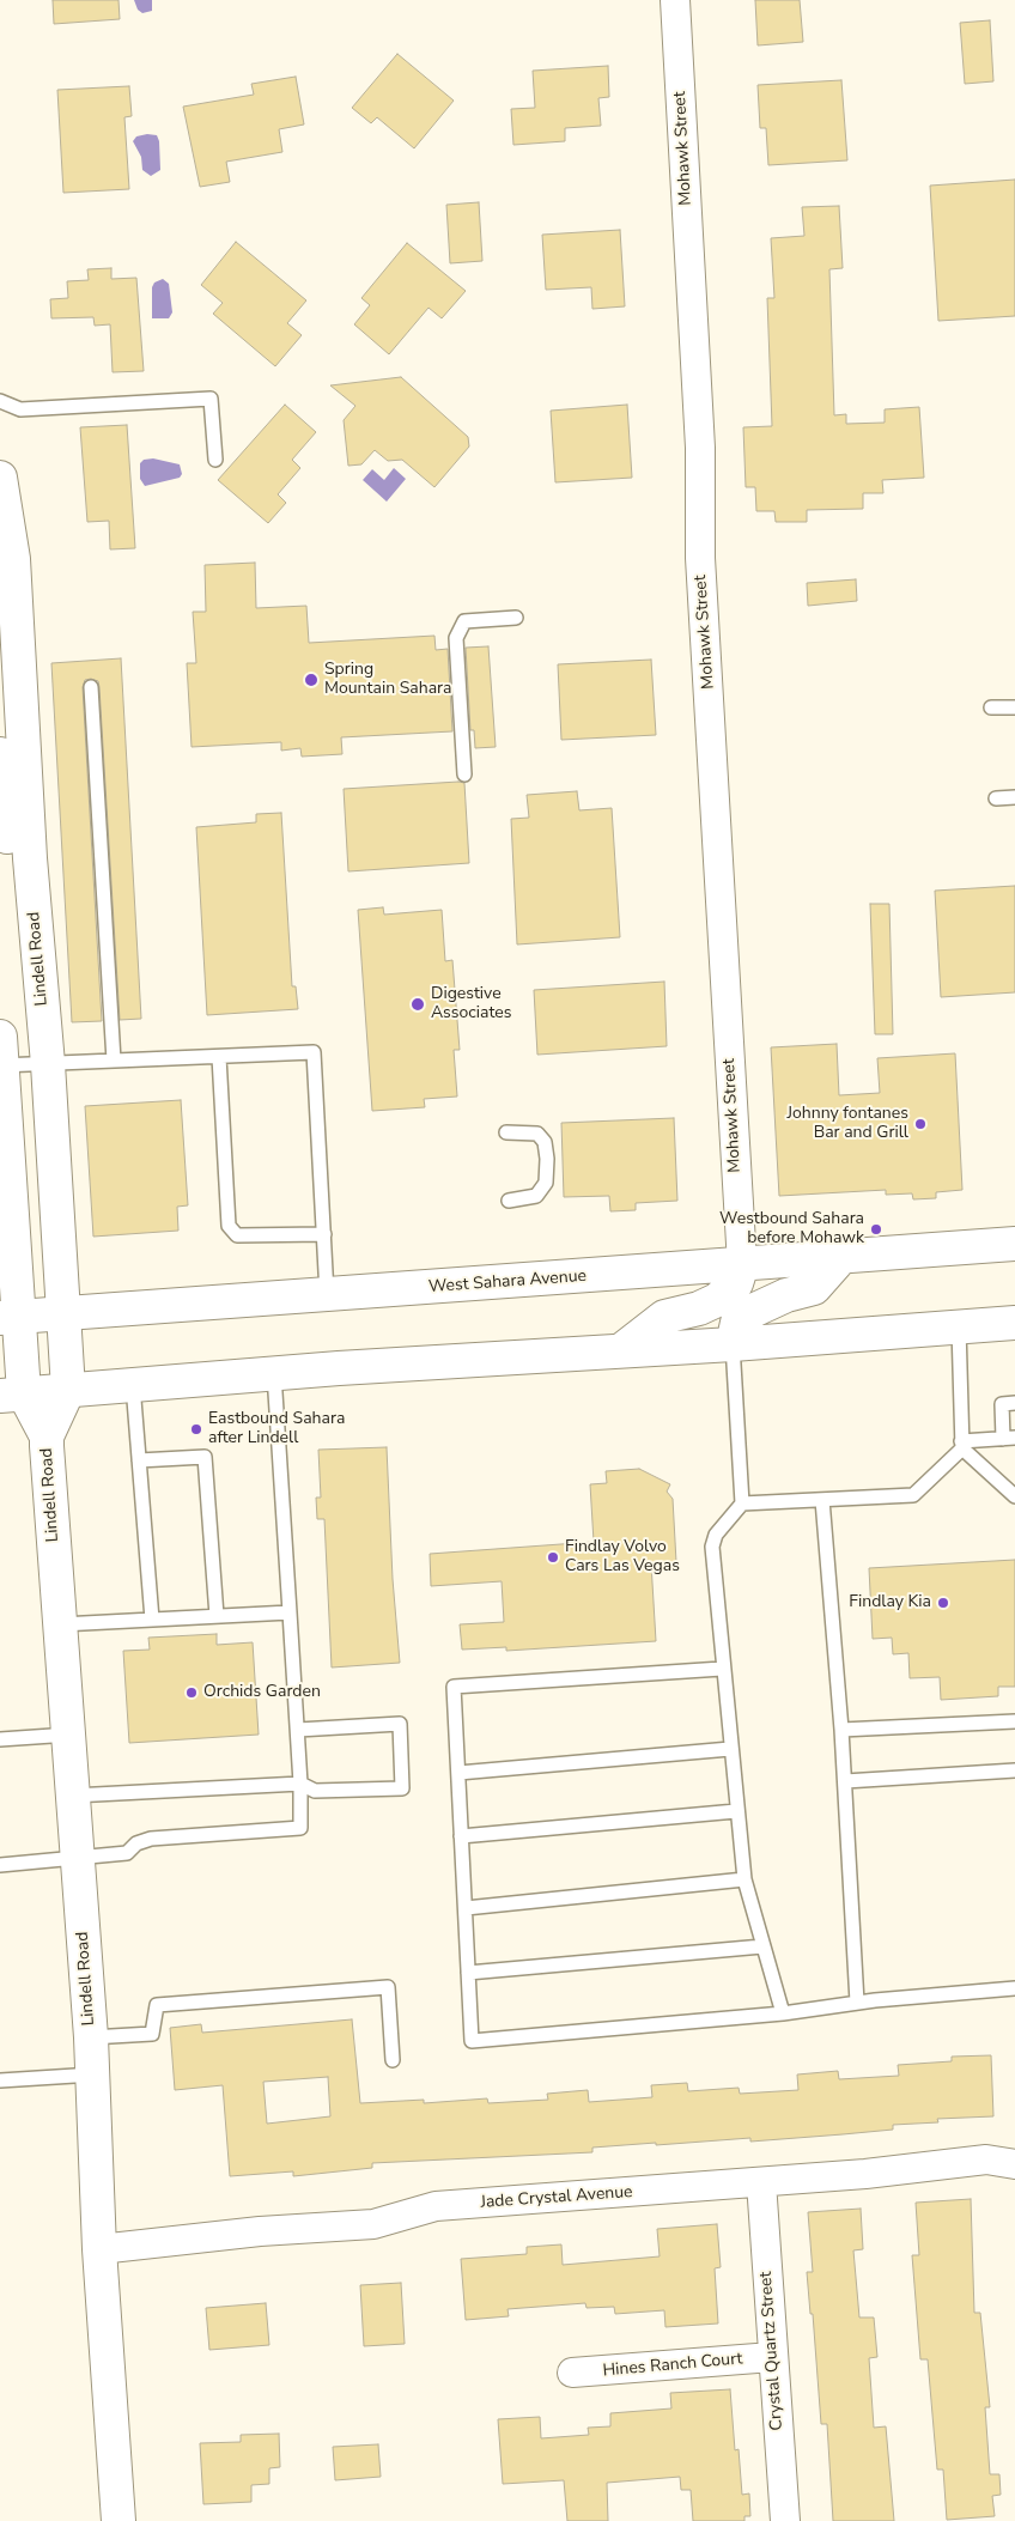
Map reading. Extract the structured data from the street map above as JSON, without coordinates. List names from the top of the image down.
{
  "streets": {
    "street": [
      "Mohawk Street",
      "Lindell Road",
      "West Sahara Avenue",
      "Jade Crystal Avenue",
      "Crystal Quartz Street",
      "Hines Ranch Court"
    ]
  },
  "crossings": [
    ["Mohawk Street", "West Sahara Avenue"],
    ["Lindell Road", "West Sahara Avenue"],
    ["Lindell Road", "Jade Crystal Avenue"],
    ["Jade Crystal Avenue", "Crystal Quartz Street"],
    ["Crystal Quartz Street", "Hines Ranch Court"]
  ],
  "places": [
    "Spring Mountain Sahara",
    "Digestive Associates",
    "Johnny fontanes Bar and Grill",
    "Westbound Sahara before Mohawk",
    "Eastbound Sahara after Lindell",
    "Findlay Volvo Cars Las Vegas",
    "Findlay Kia",
    "Orchids Garden"
  ]
}
